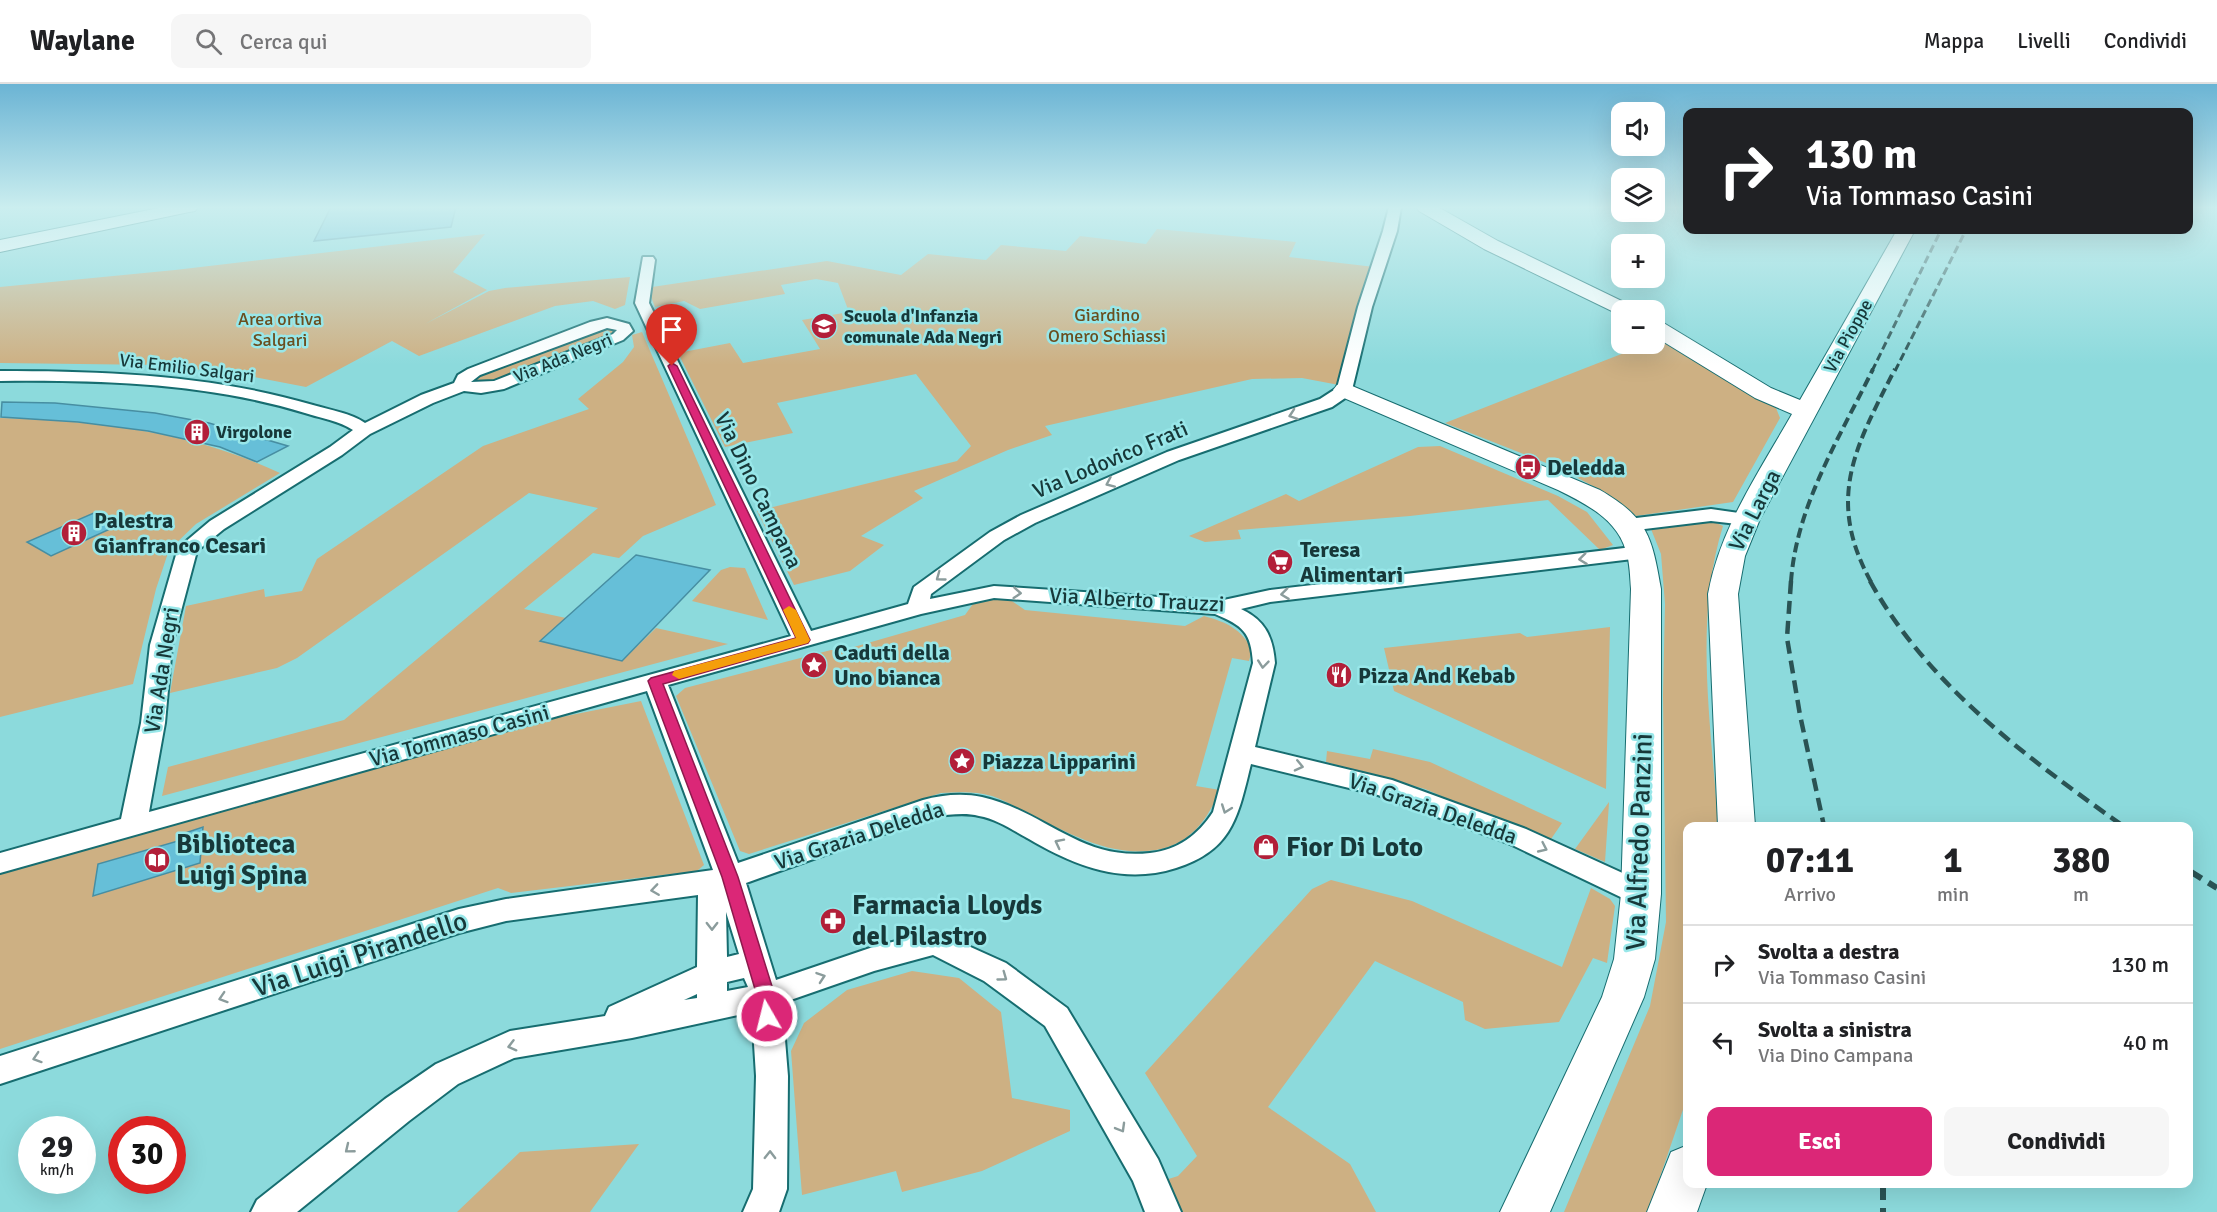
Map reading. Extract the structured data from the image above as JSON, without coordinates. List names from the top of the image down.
{
  "streets": {
    "street": [
      "Via Pioppe",
      "Via Ada Negri",
      "Via Emilio Salgari",
      "Via Lodovico Frati",
      "Via Dino Campana",
      "Via Larga",
      "Via Alberto Trauzzi",
      "Via Tommaso Casini",
      "Via Grazia Deledda",
      "Via Alfredo Panzini",
      "Via Luigi Pirandello"
    ]
  },
  "crossings": [
    ["Via Pioppe", "Via Larga"],
    ["Via Ada Negri", "Via Emilio Salgari"],
    ["Via Ada Negri", "Via Tommaso Casini"],
    ["Via Lodovico Frati", "Via Alberto Trauzzi"],
    ["Via Lodovico Frati", "Via Tommaso Casini"],
    ["Via Dino Campana", "Via Tommaso Casini"],
    ["Via Alberto Trauzzi", "Via Tommaso Casini"],
    ["Via Alberto Trauzzi", "Via Alfredo Panzini"],
    ["Via Grazia Deledda", "Via Alfredo Panzini"],
    ["Via Grazia Deledda", "Via Luigi Pirandello"]
  ],
  "one_way": ["Via Lodovico Frati"],
  "parks": ["Giardino Omero Schiassi", "Area ortiva Salgari"],
  "places": {
    "school or university": ["Scuola d'Infanzia comunale Ada Negri"],
    "building": ["Virgolone", "Palestra Gianfranco Cesari"],
    "bus stop": ["Deledda"],
    "supermarket": ["Teresa Alimentari"],
    "place": ["Caduti della Uno bianca", "Piazza Lipparini"],
    "restaurant": ["Pizza And Kebab"],
    "shop": ["Fior Di Loto"],
    "library": ["Biblioteca Luigi Spina"],
    "pharmacy": ["Farmacia Lloyds del Pilastro"]
  },
  "page": {
    "header": "Waylane",
    "search": "Cerca qui",
    "nav": ["Mappa", "Livelli", "Condividi"],
    "map_buttons": ["+", "−"],
    "turn": ["130 m", "Via Tommaso Casini"],
    "eta": [
      "07:11",
      "Arrivo",
      "1",
      "min",
      "380",
      "m"
    ],
    "list": [
      {
        "name": "Svolta a destra",
        "note": "Via Tommaso Casini",
        "value": "130 m"
      },
      {
        "name": "Svolta a sinistra",
        "note": "Via Dino Campana",
        "value": "40 m"
      }
    ],
    "buttons": ["Esci", "Condividi"],
    "speed": "29 km/h",
    "limit": "30"
  }
}
